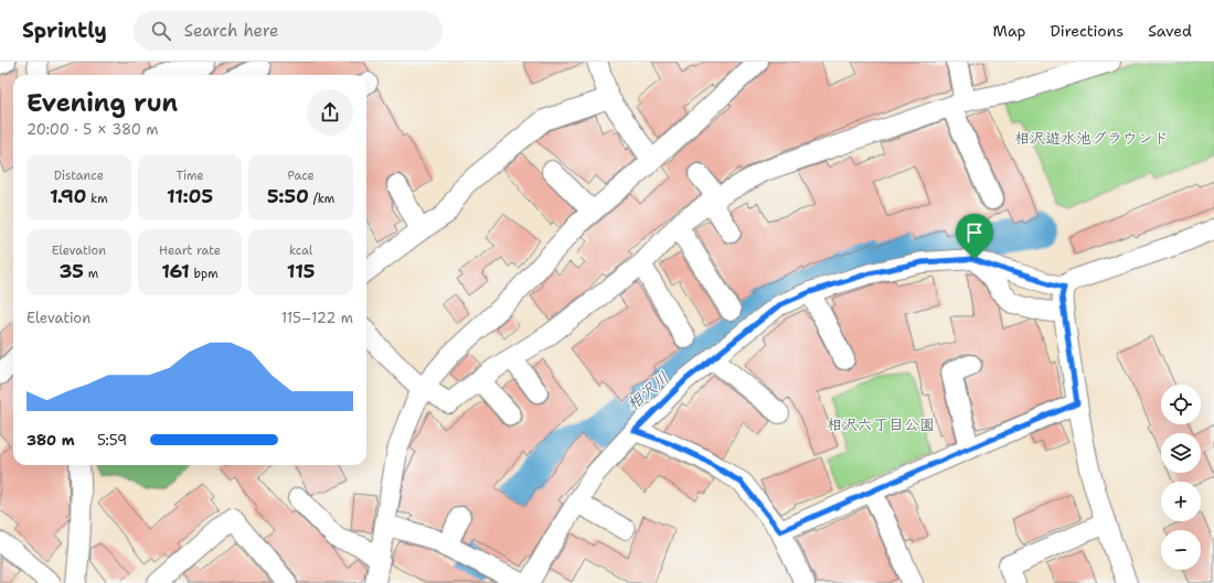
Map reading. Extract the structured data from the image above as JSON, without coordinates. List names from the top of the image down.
{
  "water": ["相沢川"],
  "parks": ["相沢遊水池グラウンド", "相沢六丁目公園"],
  "page": {
    "header": "Sprintly",
    "search": "Search here",
    "nav": ["Map", "Directions", "Saved"],
    "heading": ["Evening run", "20:00 · 5 × 380 m"],
    "stats": [
      ["Distance", "1.90 km"],
      ["Time", "11:05"],
      ["Pace", "5:50 /km"],
      ["Elevation", "35 m"],
      ["Heart rate", "161 bpm"],
      ["kcal", "115"]
    ],
    "chart": ["Elevation", "115–122 m"],
    "map_buttons": ["+", "−"],
    "list": [
      {
        "name": "380 m",
        "note": "5:59"
      }
    ]
  }
}
